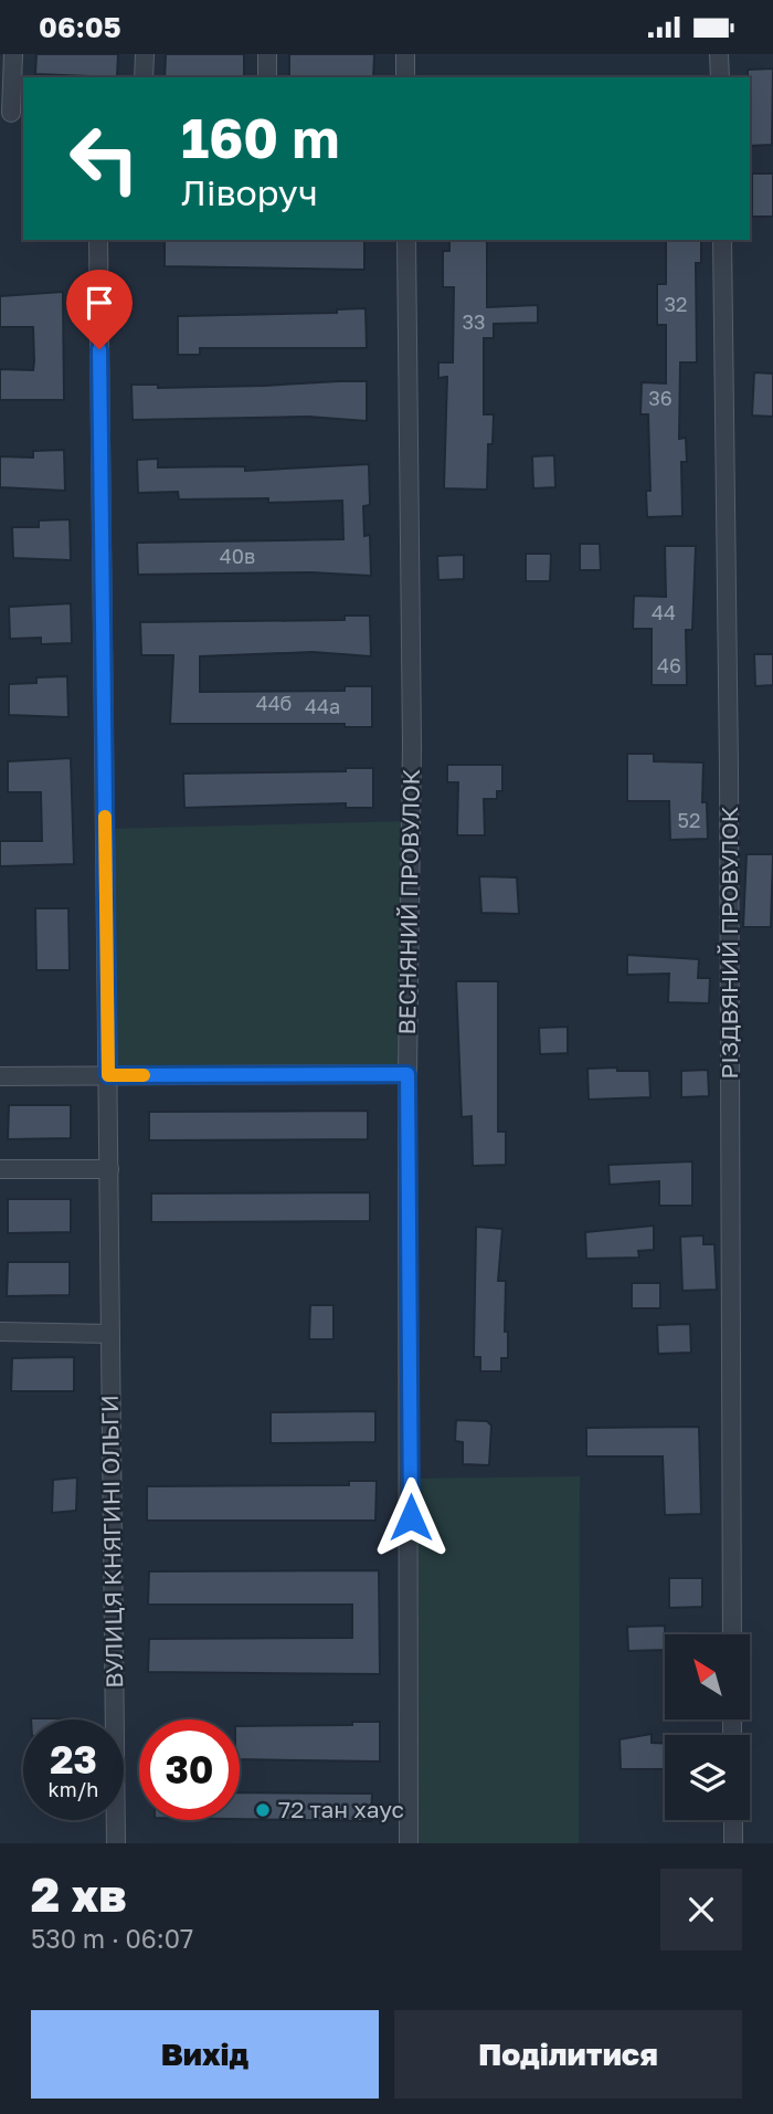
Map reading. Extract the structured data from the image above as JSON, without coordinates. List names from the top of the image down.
{
  "streets": {
    "street": ["ВЕСНЯНИЙ ПРОВУЛОК", "РІЗДВЯНИЙ ПРОВУЛОК"]
  },
  "places": ["72 тан хаус"],
  "house_numbers": [
    "32",
    "33",
    "36",
    "40в",
    "44",
    "46",
    "44б",
    "44а",
    "52"
  ],
  "north": "top left",
  "page": {
    "status": "06:05",
    "turn": ["160 m", "Ліворуч"],
    "speed": "23 km/h",
    "limit": "30",
    "heading": ["2 хв", "530 m · 06:07"],
    "buttons": ["Вихід", "Поділитися"]
  }
}
